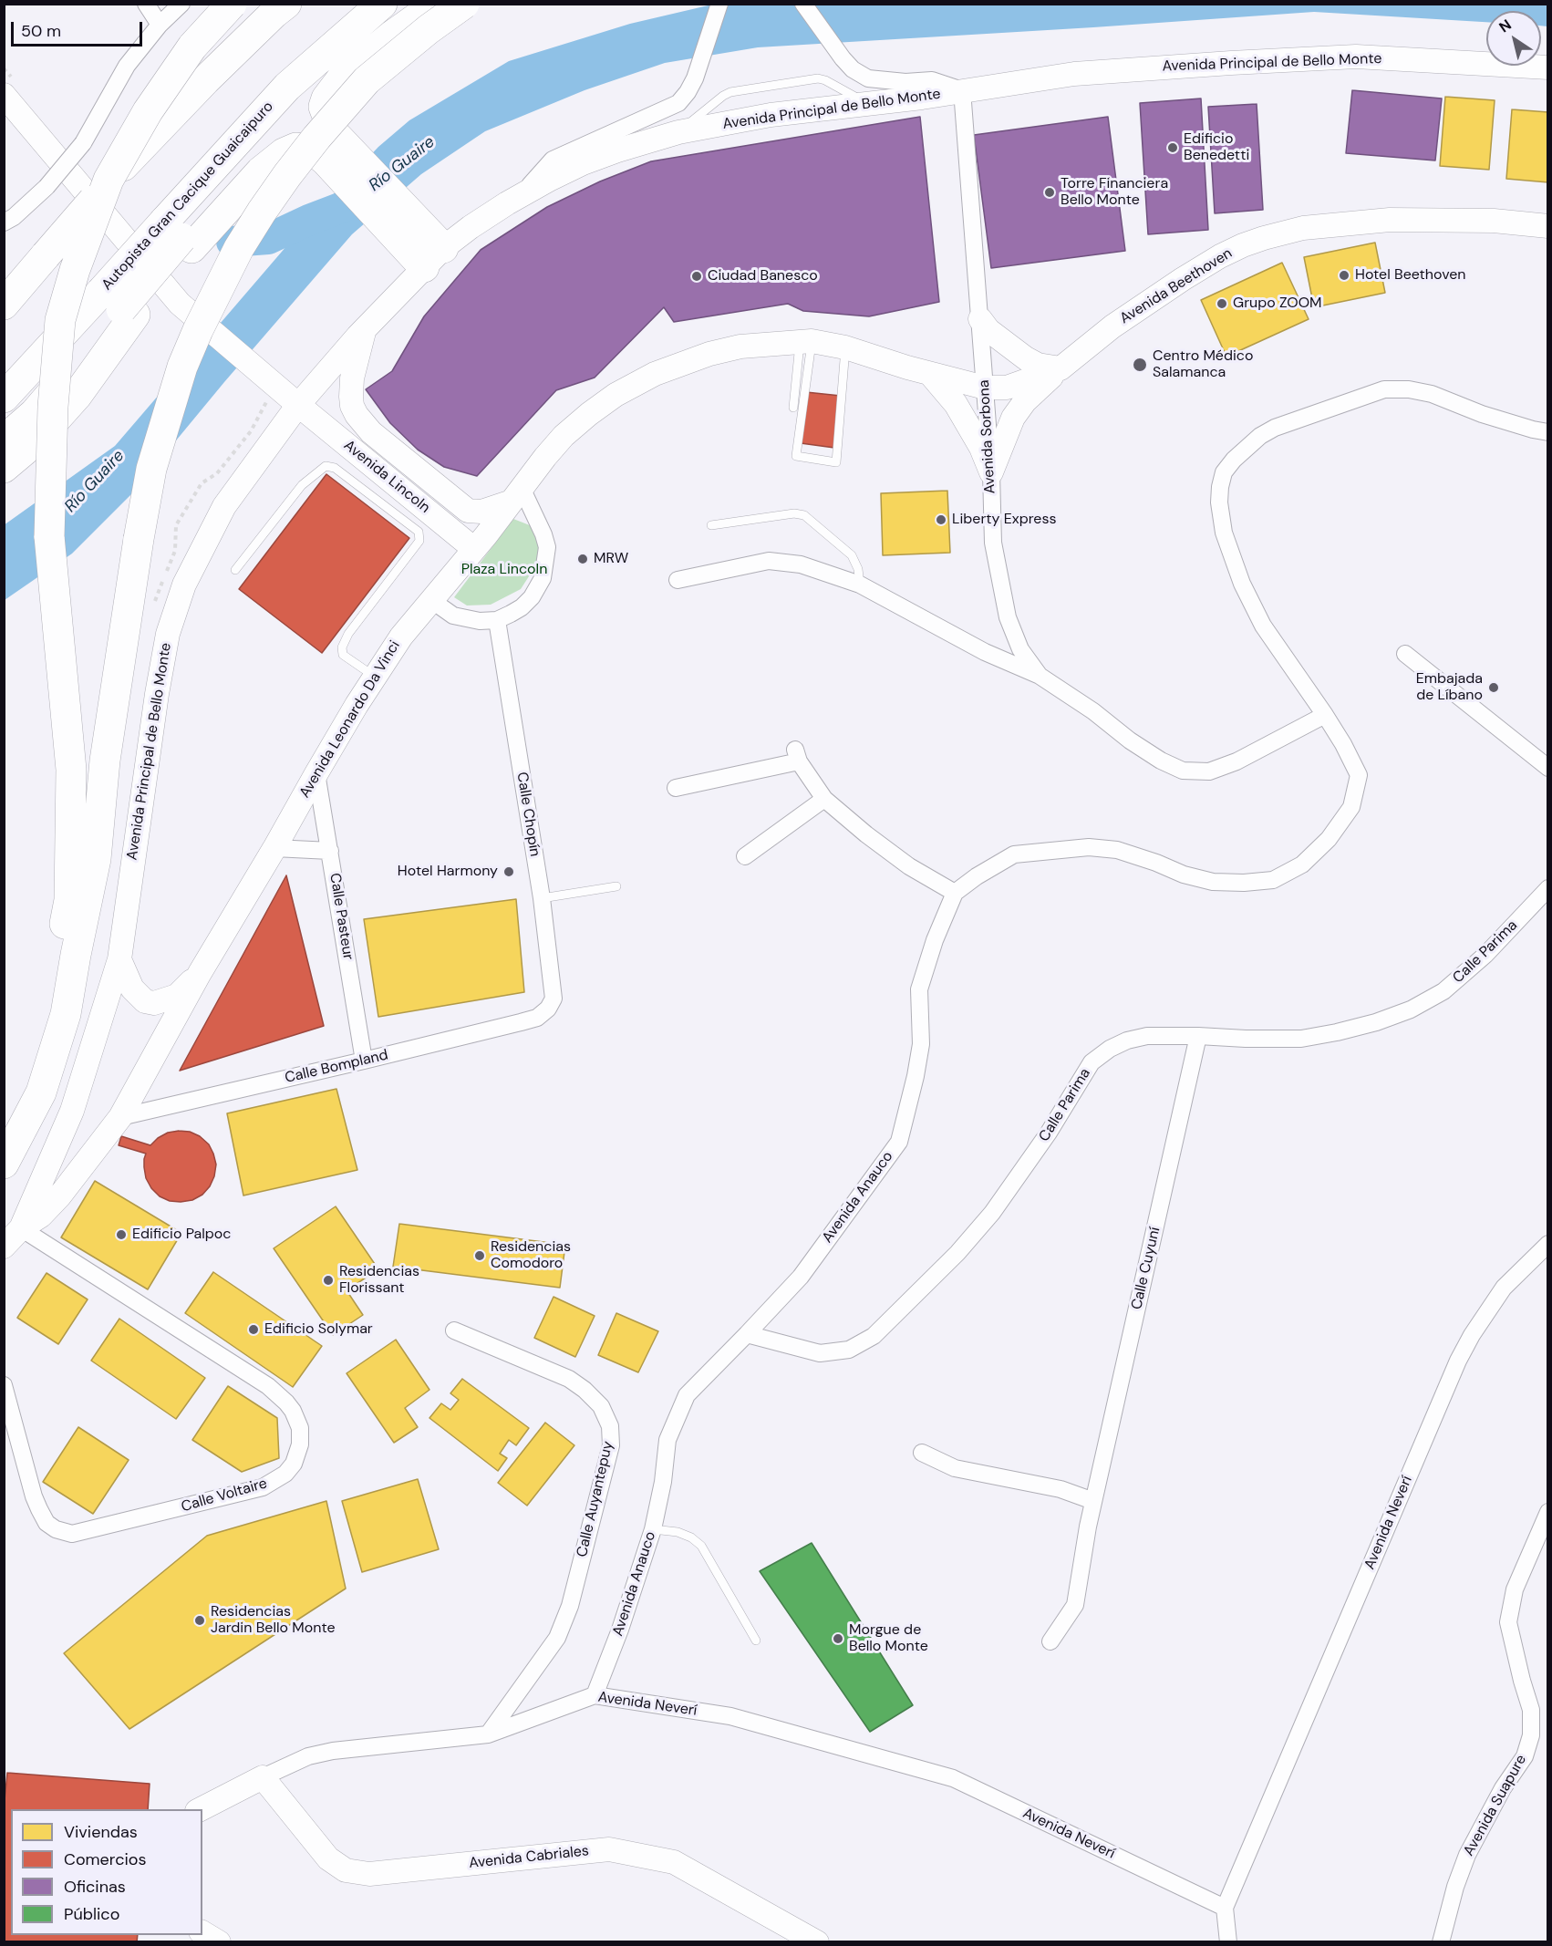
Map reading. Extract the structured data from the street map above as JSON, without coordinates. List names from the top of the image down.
{
  "streets": {
    "highway": ["Autopista Gran Cacique Guaicaipuro"],
    "street": [
      "Avenida Principal de Bello Monte",
      "Avenida Beethoven",
      "Avenida Sorbona",
      "Avenida Lincoln",
      "Avenida Leonardo Da Vinci",
      "Calle Chopín",
      "Calle Pasteur",
      "Calle Parima",
      "Calle Bompland",
      "Avenida Anauco",
      "Calle Cuyuní",
      "Calle Voltaire",
      "Calle Auyantepuy",
      "Avenida Neverí",
      "Avenida Suapure",
      "Avenida Cabriales"
    ]
  },
  "crossings": [
    ["Avenida Principal de Bello Monte", "Avenida Sorbona"],
    ["Avenida Principal de Bello Monte", "Avenida Lincoln"],
    ["Avenida Principal de Bello Monte", "Avenida Leonardo Da Vinci"],
    ["Avenida Principal de Bello Monte", "Calle Voltaire"],
    ["Avenida Beethoven", "Avenida Sorbona"],
    ["Avenida Beethoven", "Avenida Leonardo Da Vinci"],
    ["Avenida Sorbona", "Avenida Leonardo Da Vinci"],
    ["Avenida Lincoln", "Avenida Leonardo Da Vinci"],
    ["Avenida Leonardo Da Vinci", "Calle Pasteur"],
    ["Avenida Leonardo Da Vinci", "Calle Bompland"],
    ["Avenida Leonardo Da Vinci", "Calle Voltaire"],
    ["Calle Chopín", "Calle Bompland"],
    ["Calle Pasteur", "Calle Bompland"],
    ["Calle Parima", "Avenida Anauco"],
    ["Calle Parima", "Calle Cuyuní"],
    ["Avenida Anauco", "Avenida Neverí"],
    ["Calle Auyantepuy", "Avenida Neverí"],
    ["Avenida Neverí", "Avenida Cabriales"]
  ],
  "water": ["Río Guaire"],
  "parks": ["Plaza Lincoln"],
  "places": [
    "Edificio Benedetti",
    "Torre Financiera Bello Monte",
    "Hotel Beethoven",
    "Ciudad Banesco",
    "Grupo ZOOM",
    "Centro Médico Salamanca",
    "Liberty Express",
    "MRW",
    "Embajada de Líbano",
    "Hotel Harmony",
    "Edificio Palpoc",
    "Residencias Comodoro",
    "Residencias Florissant",
    "Edificio Solymar",
    "Residencias Jardin Bello Monte",
    "Morgue de Bello Monte"
  ],
  "legend": [
    "Viviendas",
    "Comercios",
    "Oficinas",
    "Público"
  ],
  "scale_bar": "50 m",
  "north": "top left"
}
